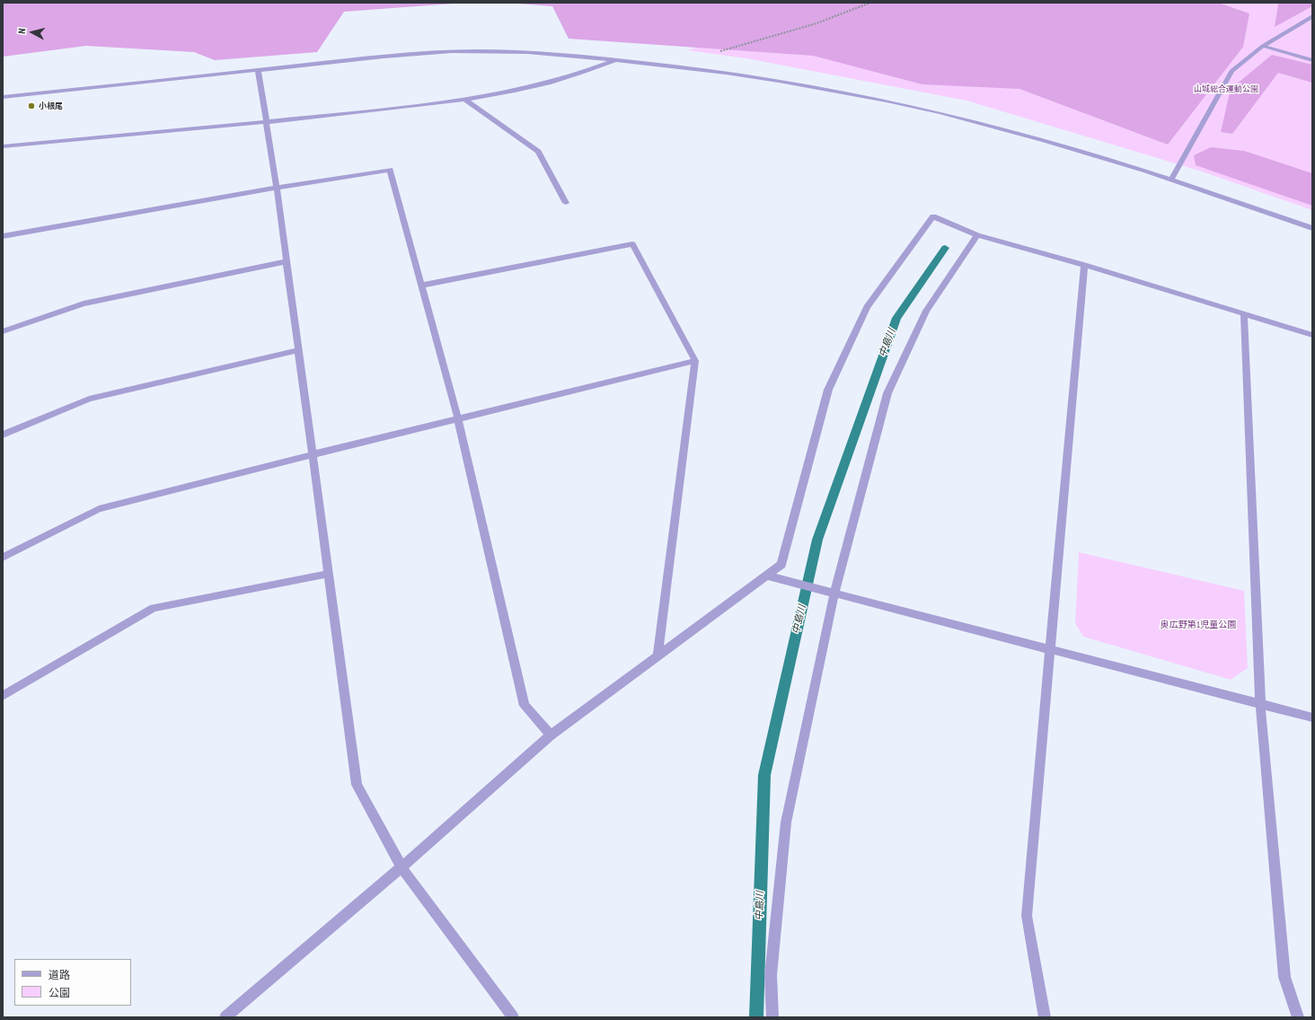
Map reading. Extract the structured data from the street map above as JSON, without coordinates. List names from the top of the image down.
{
  "water": ["中島川"],
  "parks": ["山城総合運動公園", "奥広野第1児童公園"],
  "places": ["小根尾"],
  "legend": ["道路", "公園"],
  "north": "left"
}
